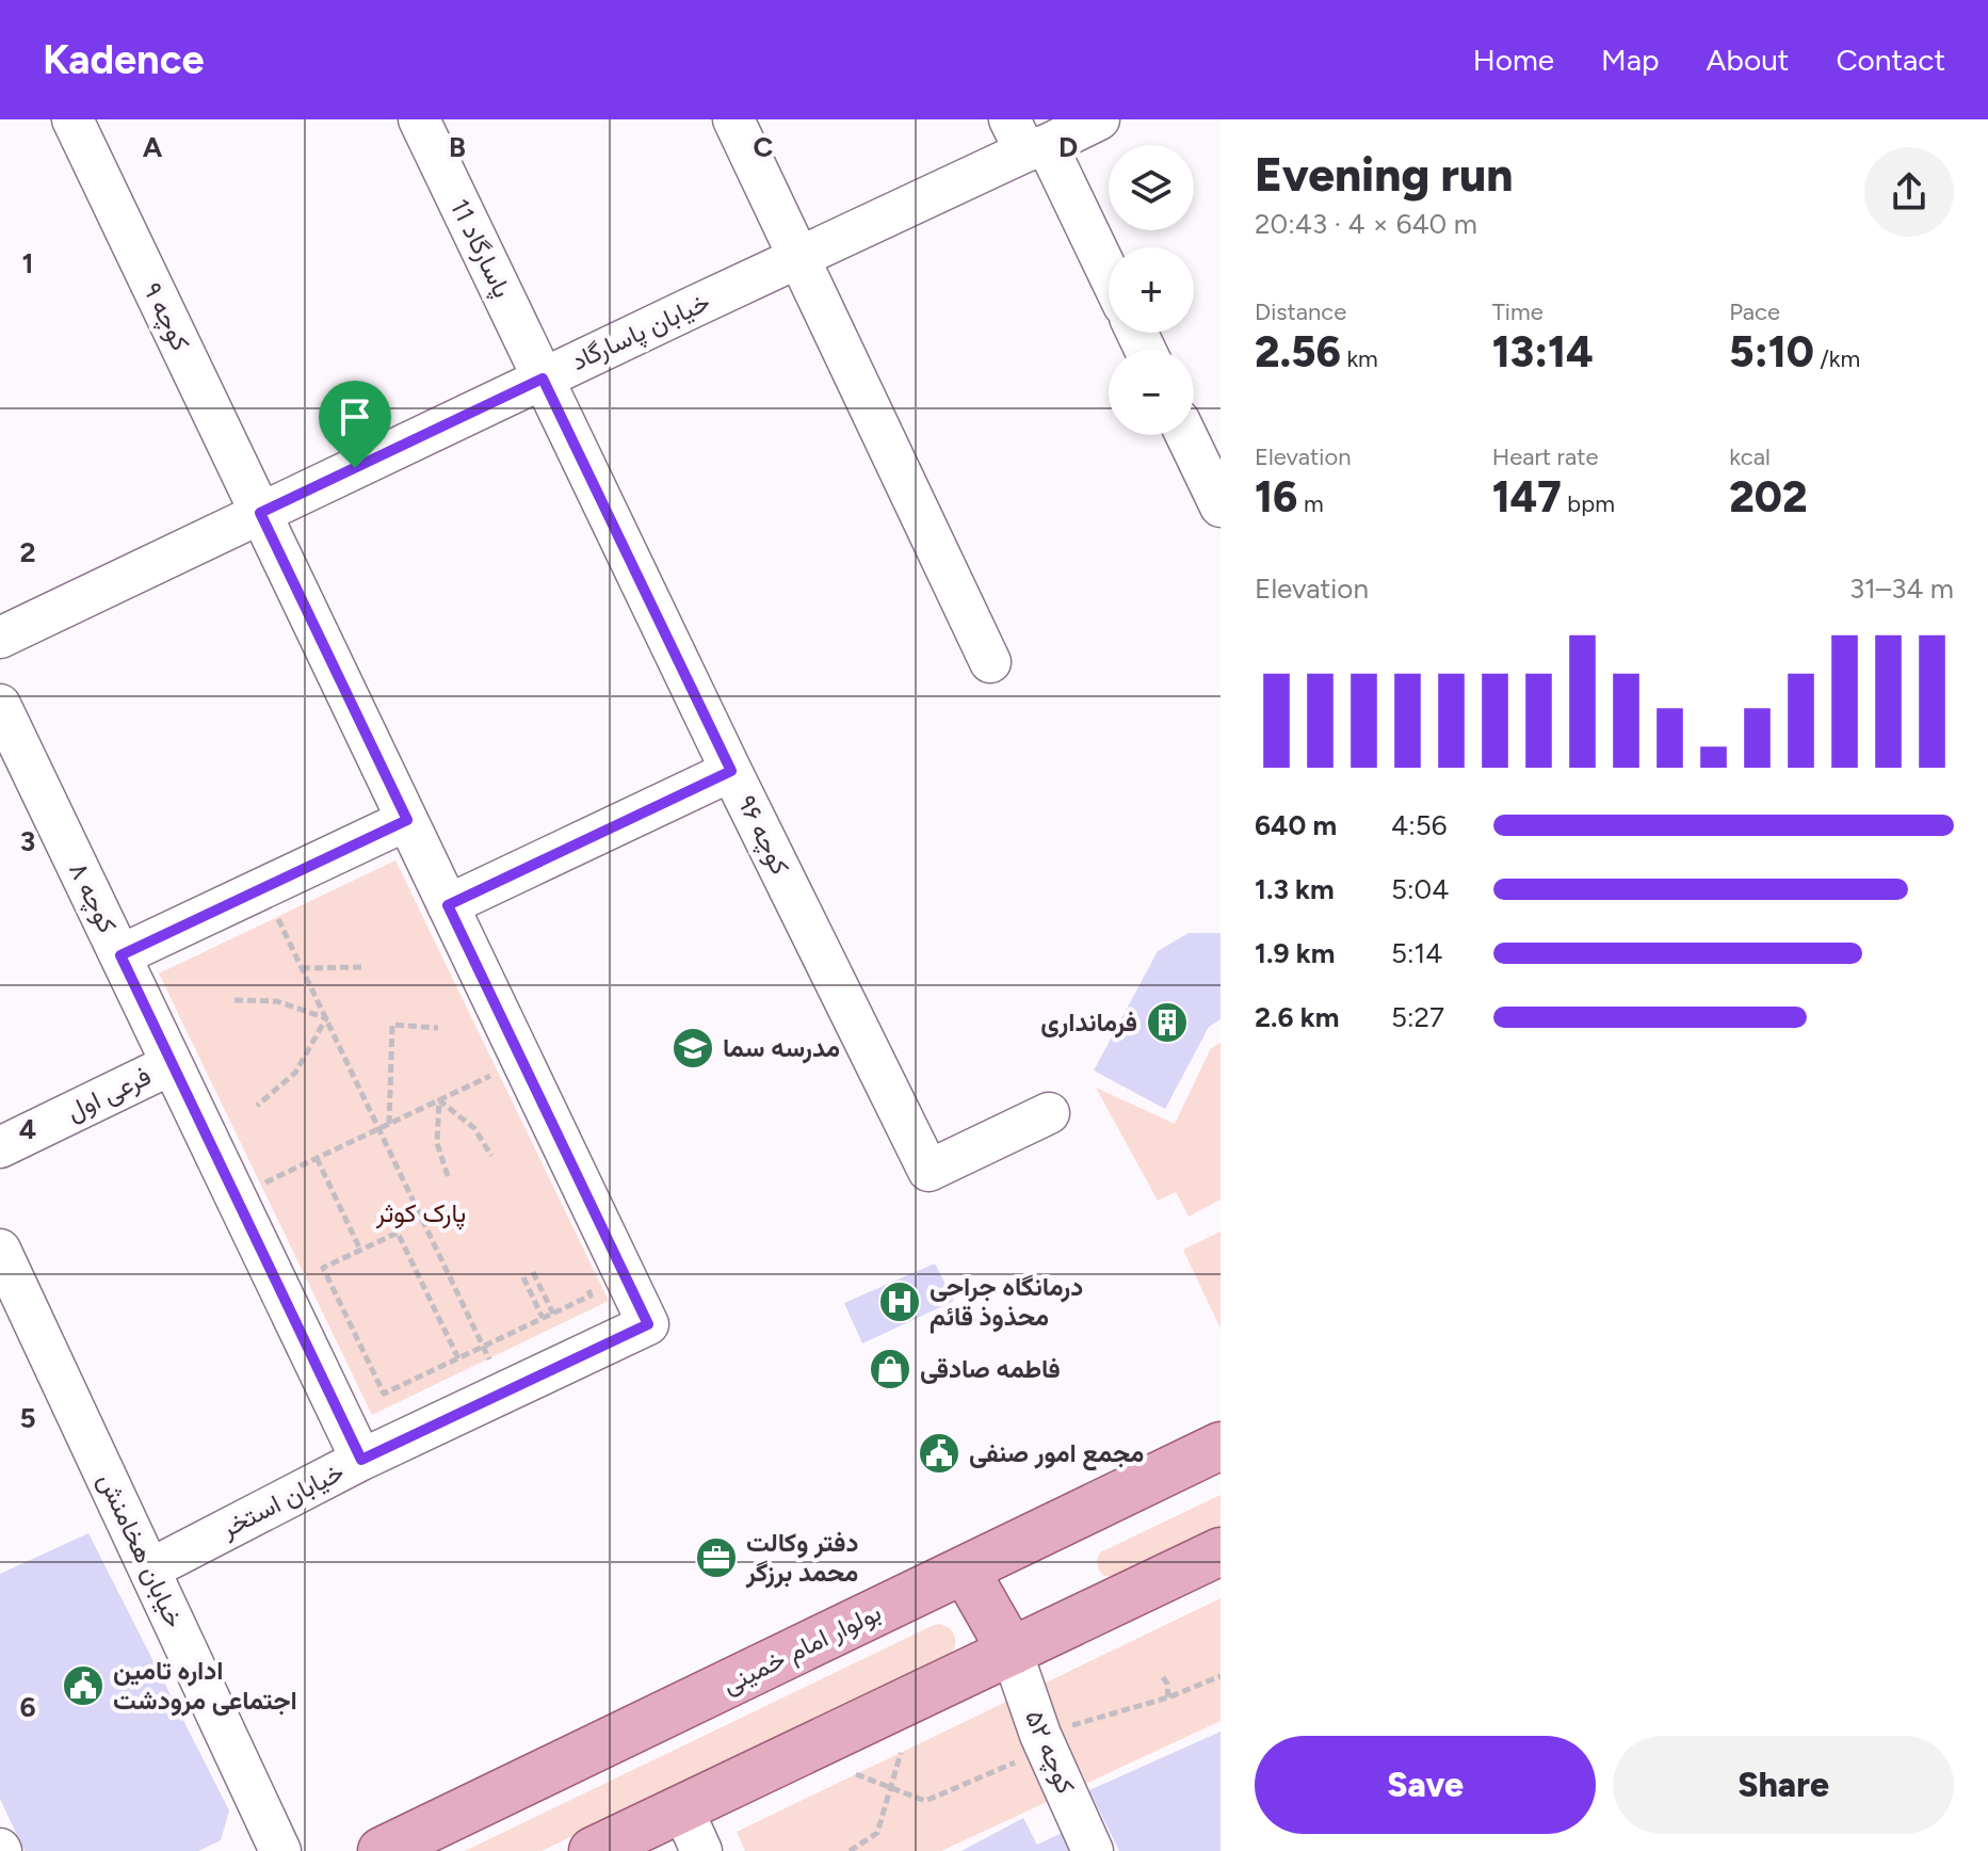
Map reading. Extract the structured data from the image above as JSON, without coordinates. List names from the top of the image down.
{
  "streets": {
    "main road": ["بولوار امام خمینی"],
    "street": [
      "پاسارگاد 11",
      "کوچه ۹",
      "خیابان پاسارگاد",
      "کوچه ۹۶",
      "کوچه ۸",
      "فرعی اول",
      "خیابان استخر",
      "خیابان هخامنش",
      "کوچه ۵۲"
    ]
  },
  "crossings": [
    ["پاسارگاد 11", "خیابان پاسارگاد"],
    ["پاسارگاد 11", "کوچه ۹۶"],
    ["کوچه ۹", "خیابان پاسارگاد"],
    ["کوچه ۹", "خیابان استخر"],
    ["خیابان پاسارگاد", "کوچه ۹۶"],
    ["کوچه ۸", "فرعی اول"],
    ["کوچه ۸", "خیابان استخر"],
    ["خیابان استخر", "خیابان هخامنش"]
  ],
  "parks": ["پارک کوثر"],
  "places": {
    "building": ["فرمانداری"],
    "school or university": ["مدرسه سما"],
    "hospital": ["درمانگاه جراحی محذوذ قائم"],
    "shop": ["فاطمه صادقی"],
    "public building": ["مجمع امور صنفی", "اداره تامین اجتماعی مرودشت"],
    "office": ["دفتر وکالت محمد برزگر"]
  },
  "page": {
    "header": "Kadence",
    "nav": [
      "Home",
      "Map",
      "About",
      "Contact"
    ],
    "heading": ["Evening run", "20:43 · 4 × 640 m"],
    "map_buttons": ["+", "−"],
    "stats": [
      ["Distance", "2.56 km"],
      ["Time", "13:14"],
      ["Pace", "5:10 /km"],
      ["Elevation", "16 m"],
      ["Heart rate", "147 bpm"],
      ["kcal", "202"]
    ],
    "chart": ["Elevation", "31–34 m"],
    "list": [
      {
        "name": "640 m",
        "note": "4:56"
      },
      {
        "name": "1.3 km",
        "note": "5:04"
      },
      {
        "name": "1.9 km",
        "note": "5:14"
      },
      {
        "name": "2.6 km",
        "note": "5:27"
      }
    ],
    "buttons": ["Save", "Share"]
  },
  "grid": {
    "columns": [
      "A",
      "B",
      "C",
      "D"
    ],
    "rows": [
      "1",
      "2",
      "3",
      "4",
      "5",
      "6"
    ]
  }
}
